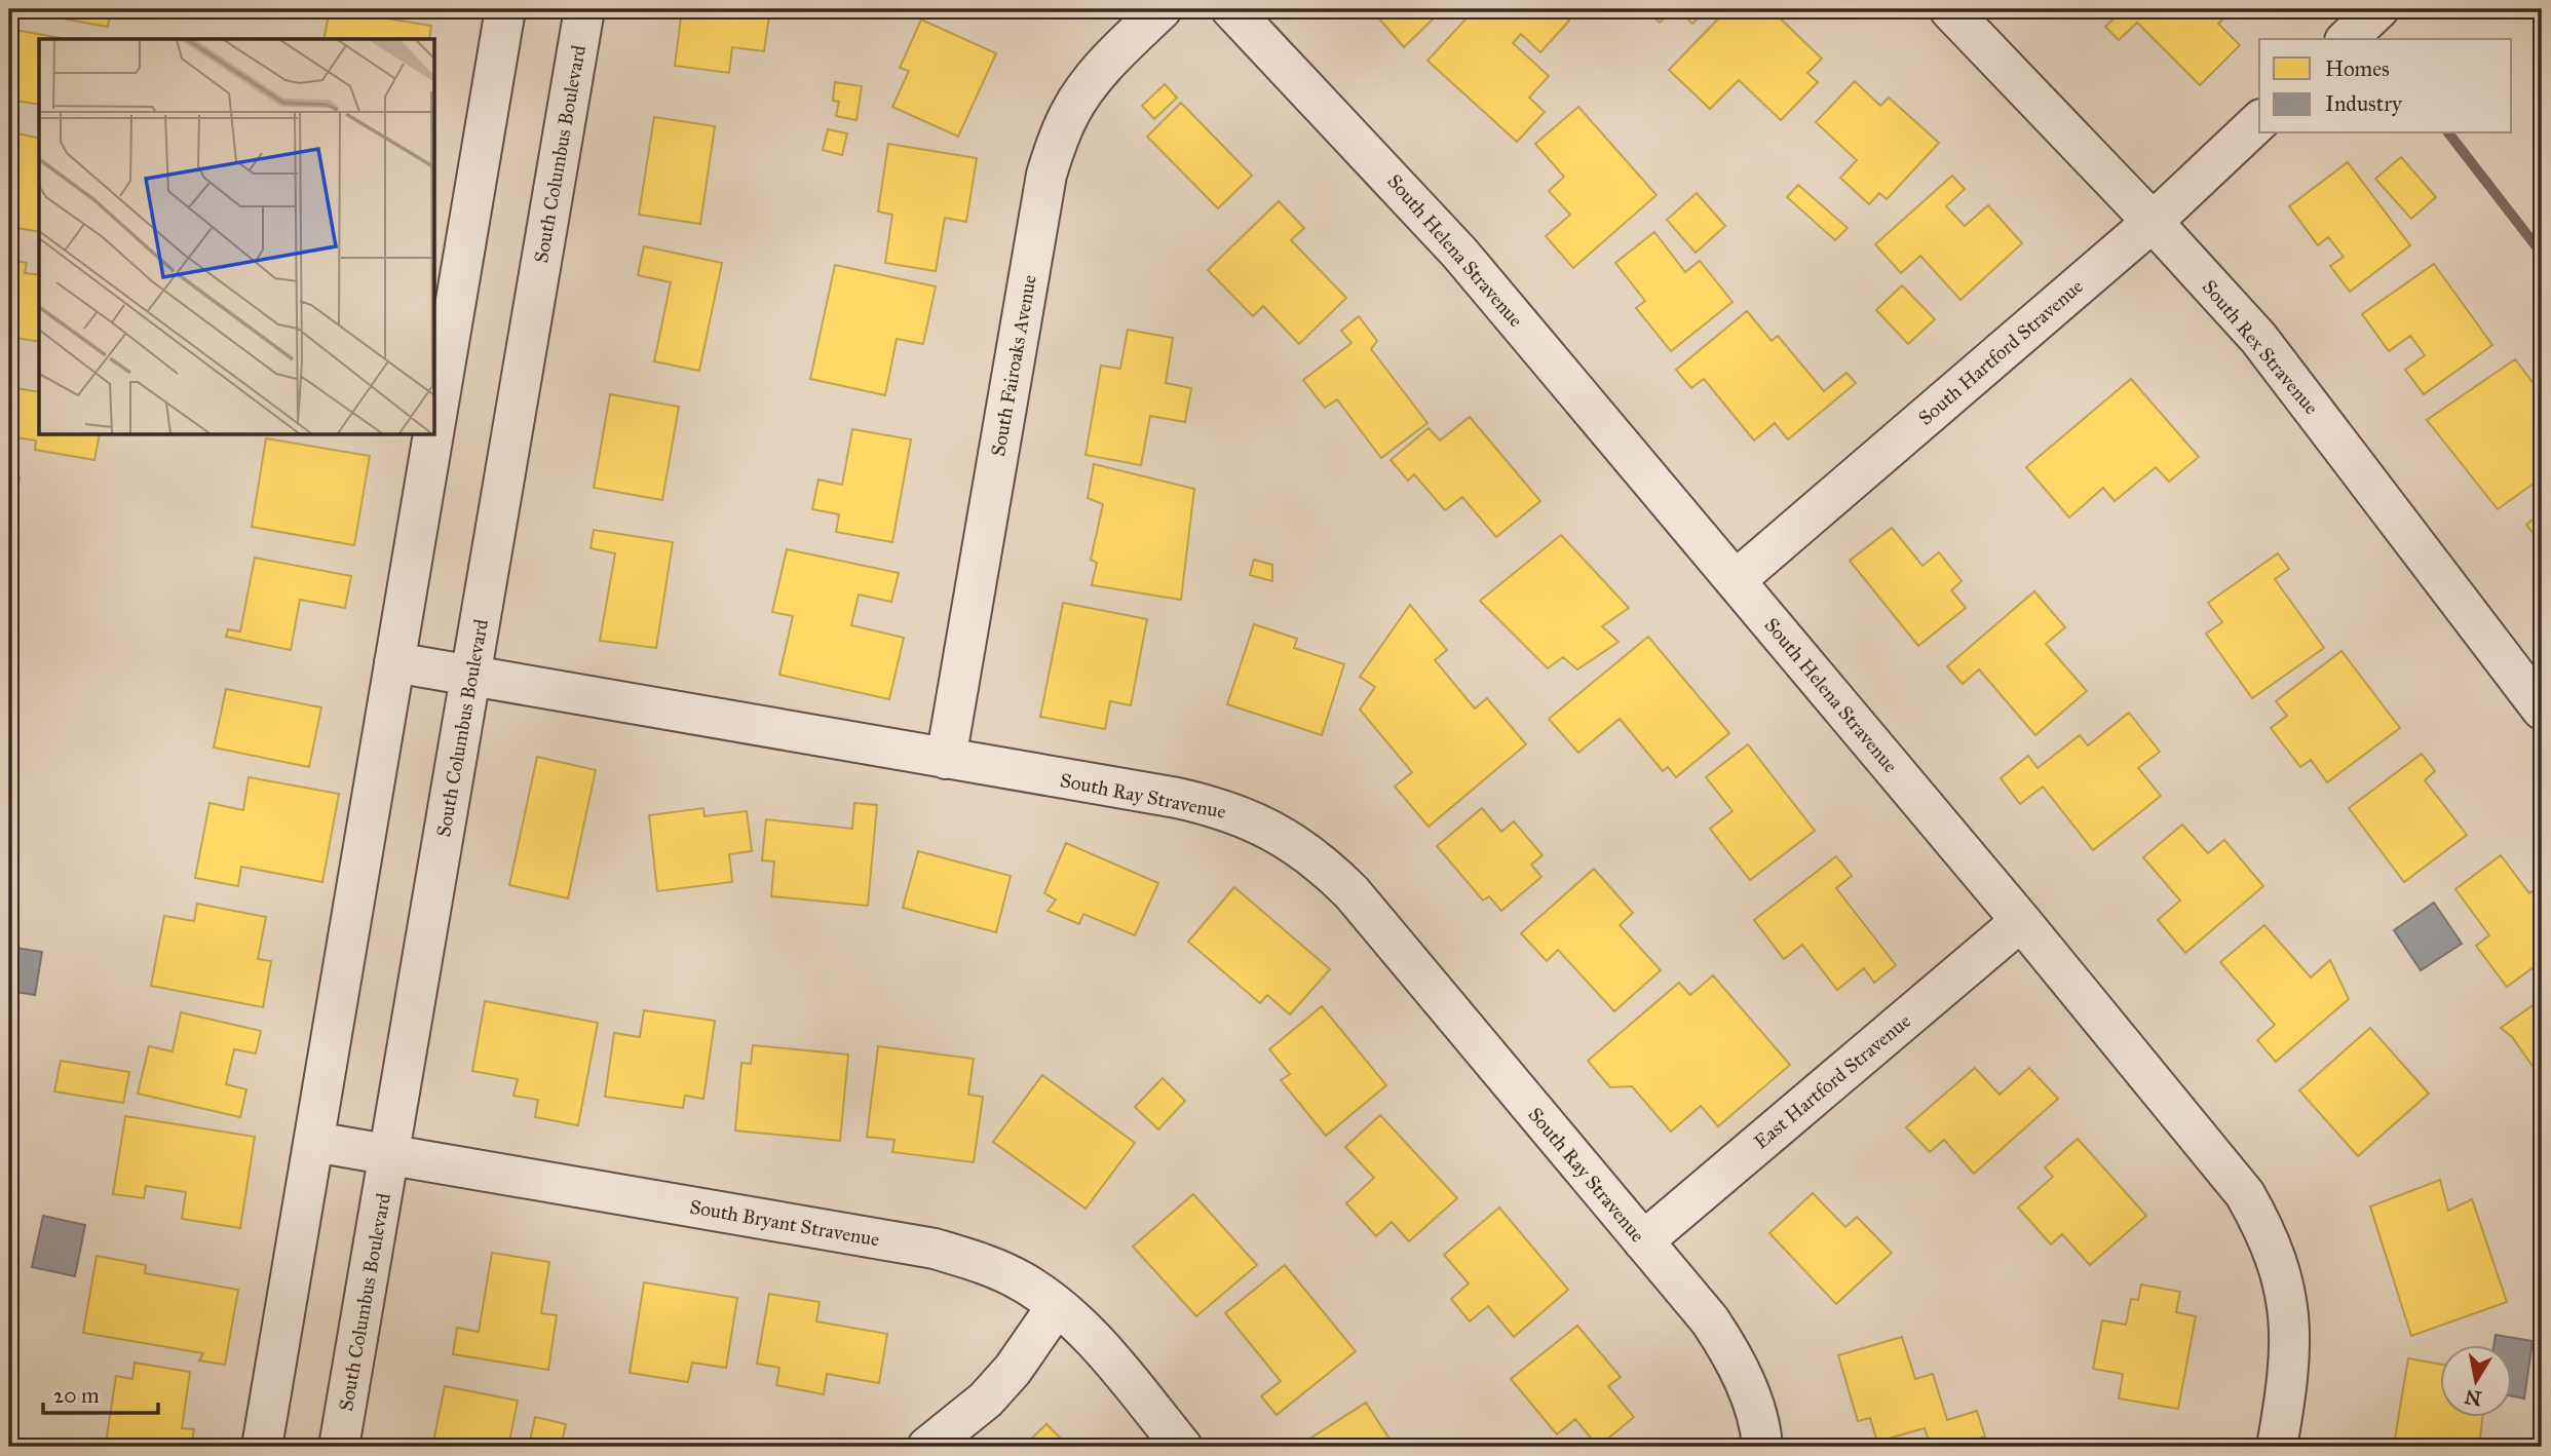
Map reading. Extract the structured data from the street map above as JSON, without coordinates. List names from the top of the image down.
{
  "streets": {
    "street": [
      "South Columbus Boulevard",
      "South Helena Stravenue",
      "South Rex Stravenue",
      "South Hartford Stravenue",
      "South Fairoaks Avenue",
      "South Ray Stravenue",
      "East Hartford Stravenue",
      "South Bryant Stravenue"
    ]
  },
  "crossings": [
    ["South Columbus Boulevard", "South Ray Stravenue"],
    ["South Columbus Boulevard", "South Bryant Stravenue"],
    ["South Helena Stravenue", "South Hartford Stravenue"],
    ["South Helena Stravenue", "East Hartford Stravenue"],
    ["South Rex Stravenue", "South Hartford Stravenue"],
    ["South Fairoaks Avenue", "South Ray Stravenue"],
    ["South Ray Stravenue", "East Hartford Stravenue"]
  ],
  "legend": ["Homes", "Industry"],
  "scale_bar": "20 m",
  "north": "bottom"
}
